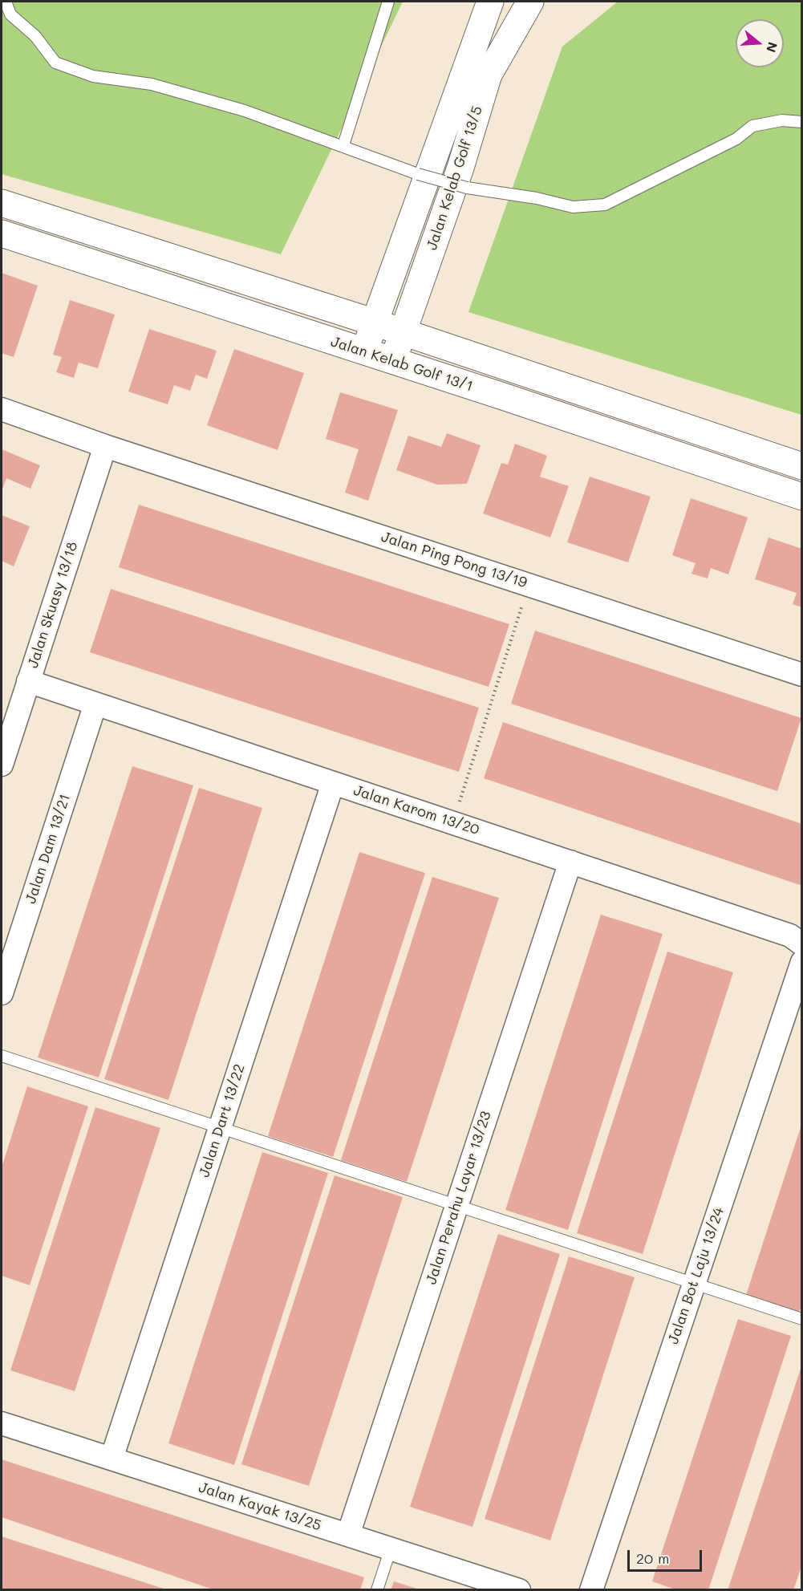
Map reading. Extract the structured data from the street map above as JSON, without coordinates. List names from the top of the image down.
{
  "streets": {
    "street": [
      "Jalan Kelab Golf 13/5",
      "Jalan Kelab Golf 13/1",
      "Jalan Ping Pong 13/19",
      "Jalan Skuasy 13/18",
      "Jalan Karom 13/20",
      "Jalan Dam 13/21",
      "Jalan Dart 13/22",
      "Jalan Perahu Layar 13/23",
      "Jalan Bot Laju 13/24",
      "Jalan Kayak 13/25"
    ]
  },
  "crossings": [
    ["Jalan Kelab Golf 13/5", "Jalan Kelab Golf 13/1"],
    ["Jalan Ping Pong 13/19", "Jalan Skuasy 13/18"],
    ["Jalan Skuasy 13/18", "Jalan Karom 13/20"],
    ["Jalan Karom 13/20", "Jalan Dam 13/21"],
    ["Jalan Karom 13/20", "Jalan Dart 13/22"],
    ["Jalan Karom 13/20", "Jalan Perahu Layar 13/23"],
    ["Jalan Dart 13/22", "Jalan Kayak 13/25"],
    ["Jalan Perahu Layar 13/23", "Jalan Kayak 13/25"]
  ],
  "scale_bar": "20 m",
  "north": "right"
}
